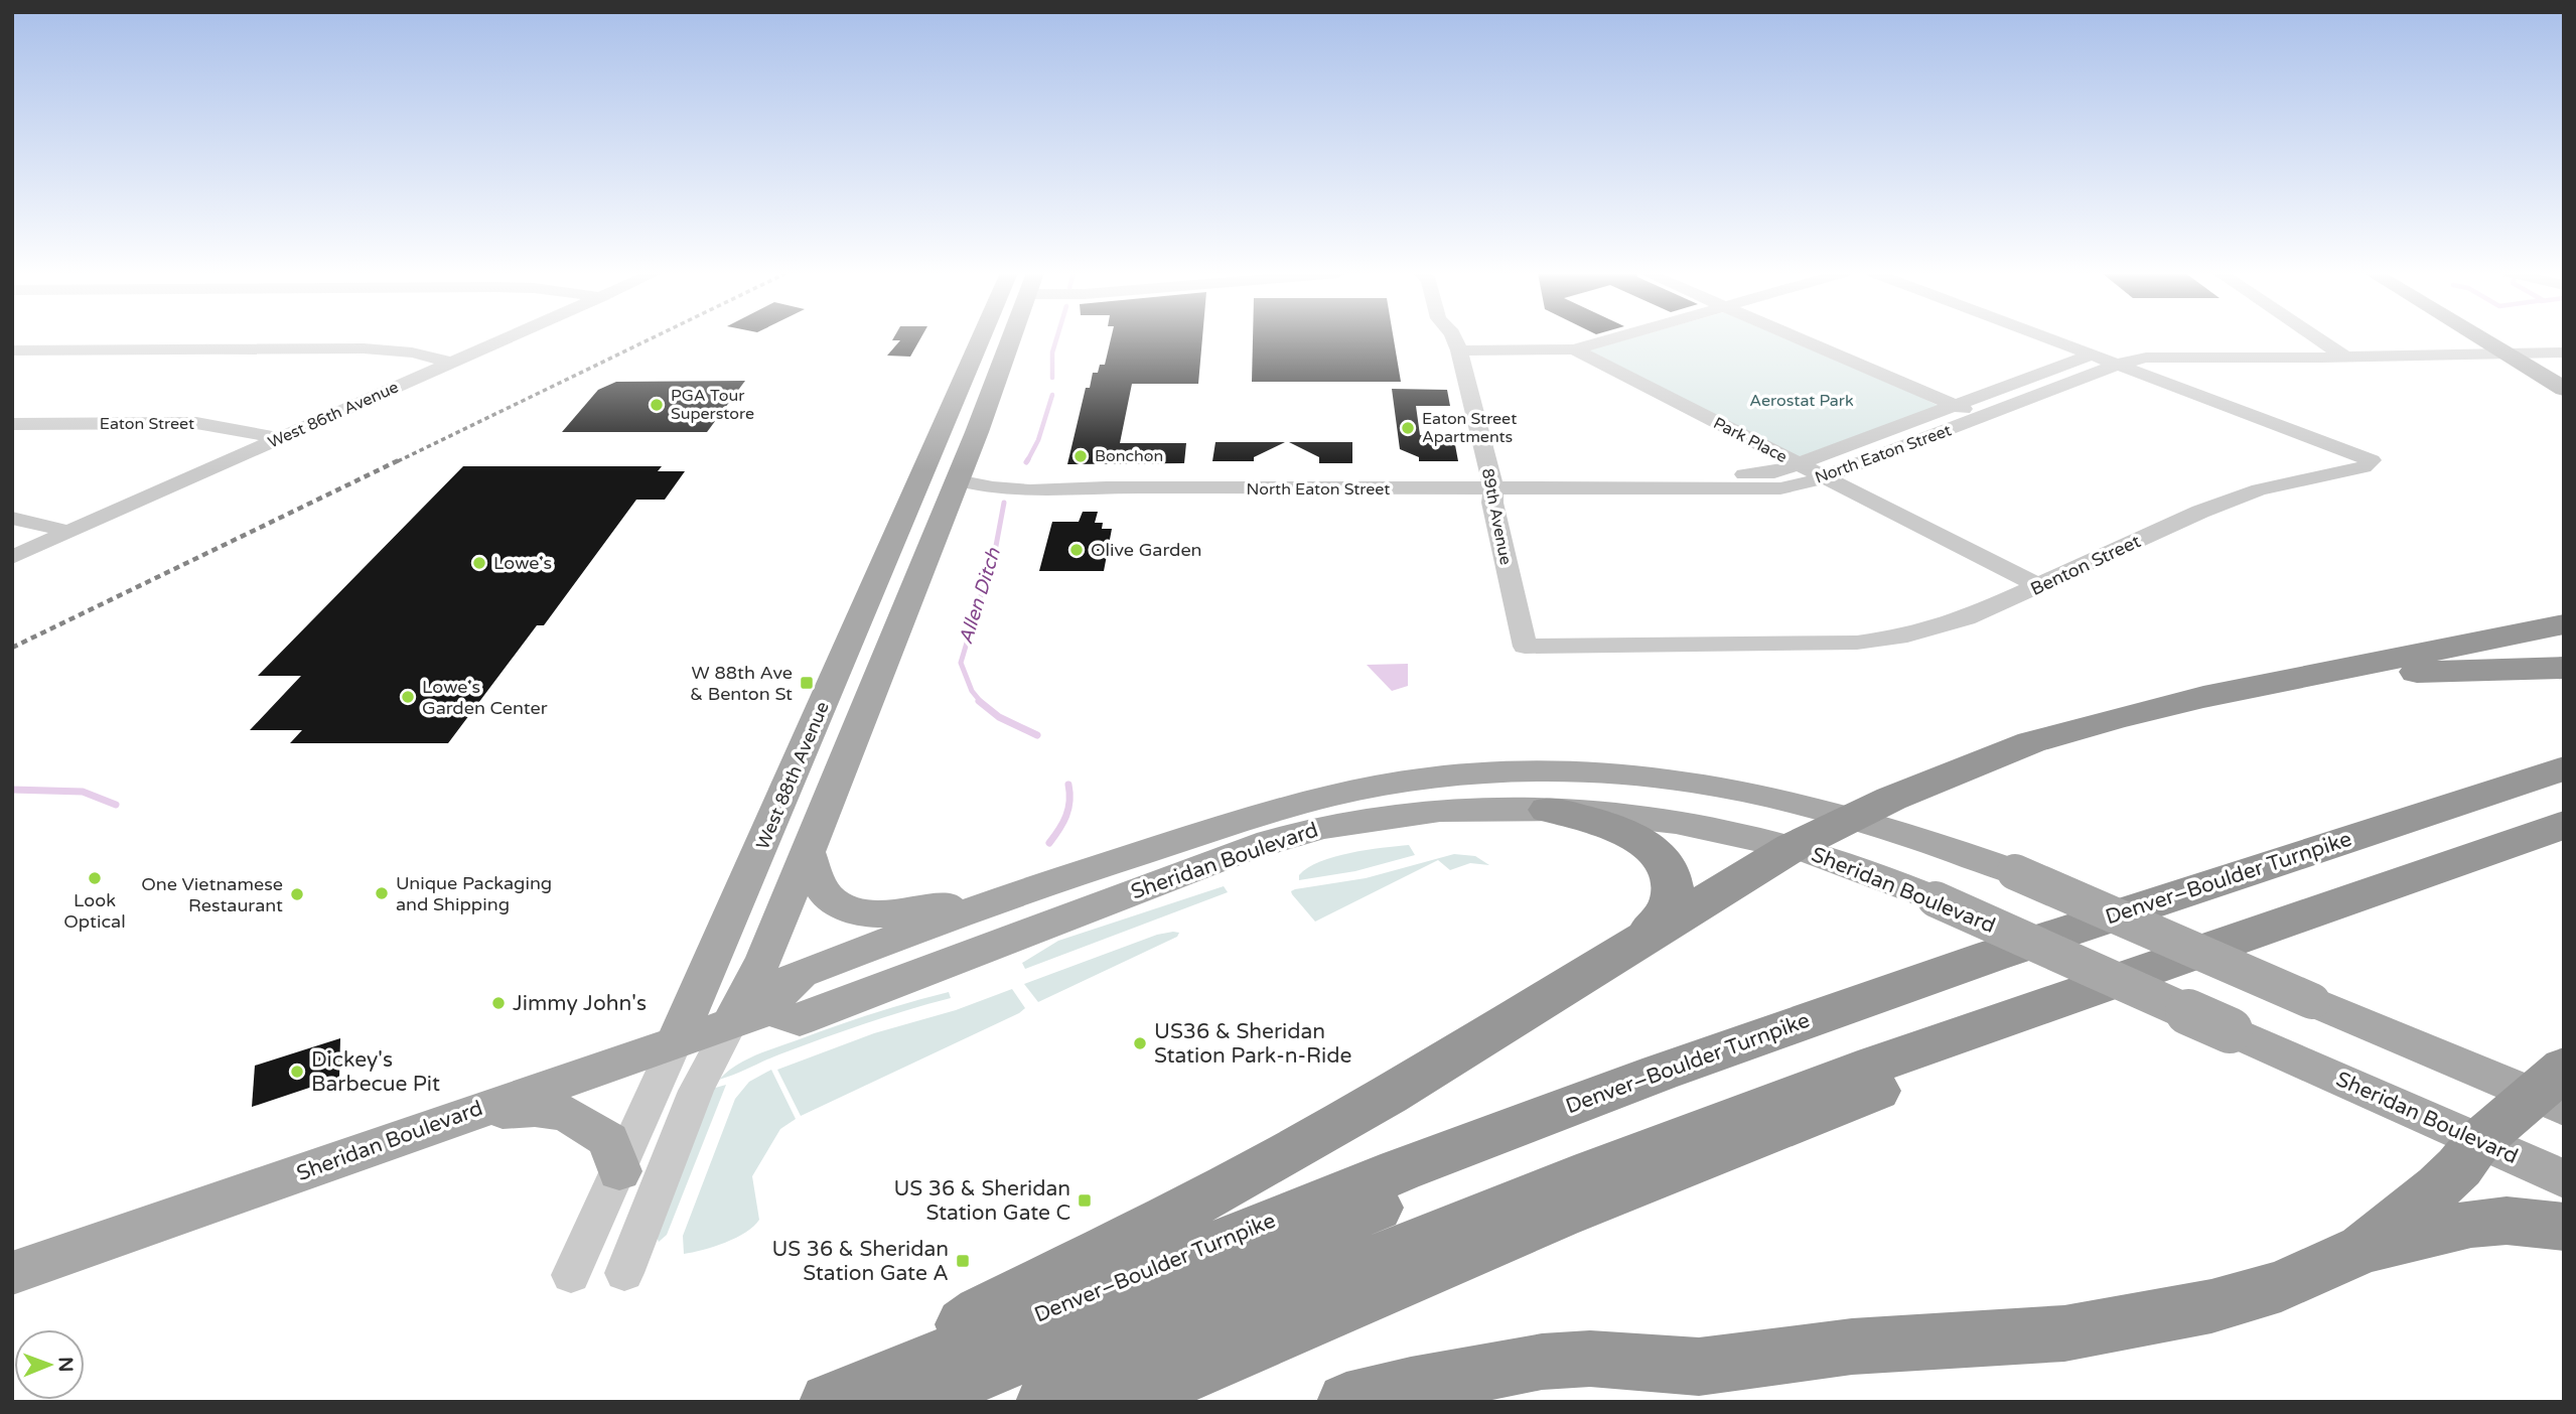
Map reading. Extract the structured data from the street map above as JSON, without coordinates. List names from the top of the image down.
{
  "streets": {
    "highway": ["Denver–Boulder Turnpike"],
    "main road": ["West 88th Avenue", "Sheridan Boulevard"],
    "street": [
      "West 86th Avenue",
      "Eaton Street",
      "Park Place",
      "North Eaton Street",
      "89th Avenue",
      "Benton Street"
    ]
  },
  "crossings": [
    ["West 86th Avenue", "Eaton Street"],
    ["Park Place", "North Eaton Street"],
    ["Park Place", "Benton Street"],
    ["North Eaton Street", "89th Avenue"],
    ["North Eaton Street", "Benton Street"],
    ["89th Avenue", "Benton Street"],
    ["West 88th Avenue", "Sheridan Boulevard"]
  ],
  "water": ["Allen Ditch"],
  "parks": ["Aerostat Park"],
  "places": {
    "other": [
      "PGA Tour Superstore",
      "Eaton Street Apartments",
      "Bonchon",
      "Olive Garden",
      "Lowe's",
      "Lowe's Garden Center",
      "Look Optical",
      "Unique Packaging and Shipping",
      "One Vietnamese Restaurant",
      "Jimmy John's",
      "US36 & Sheridan Station Park-n-Ride",
      "Dickey's Barbecue Pit"
    ],
    "transit": ["W 88th Ave & Benton St", "US 36 & Sheridan Station Gate C", "US 36 & Sheridan Station Gate A"]
  },
  "north": "right"
}
